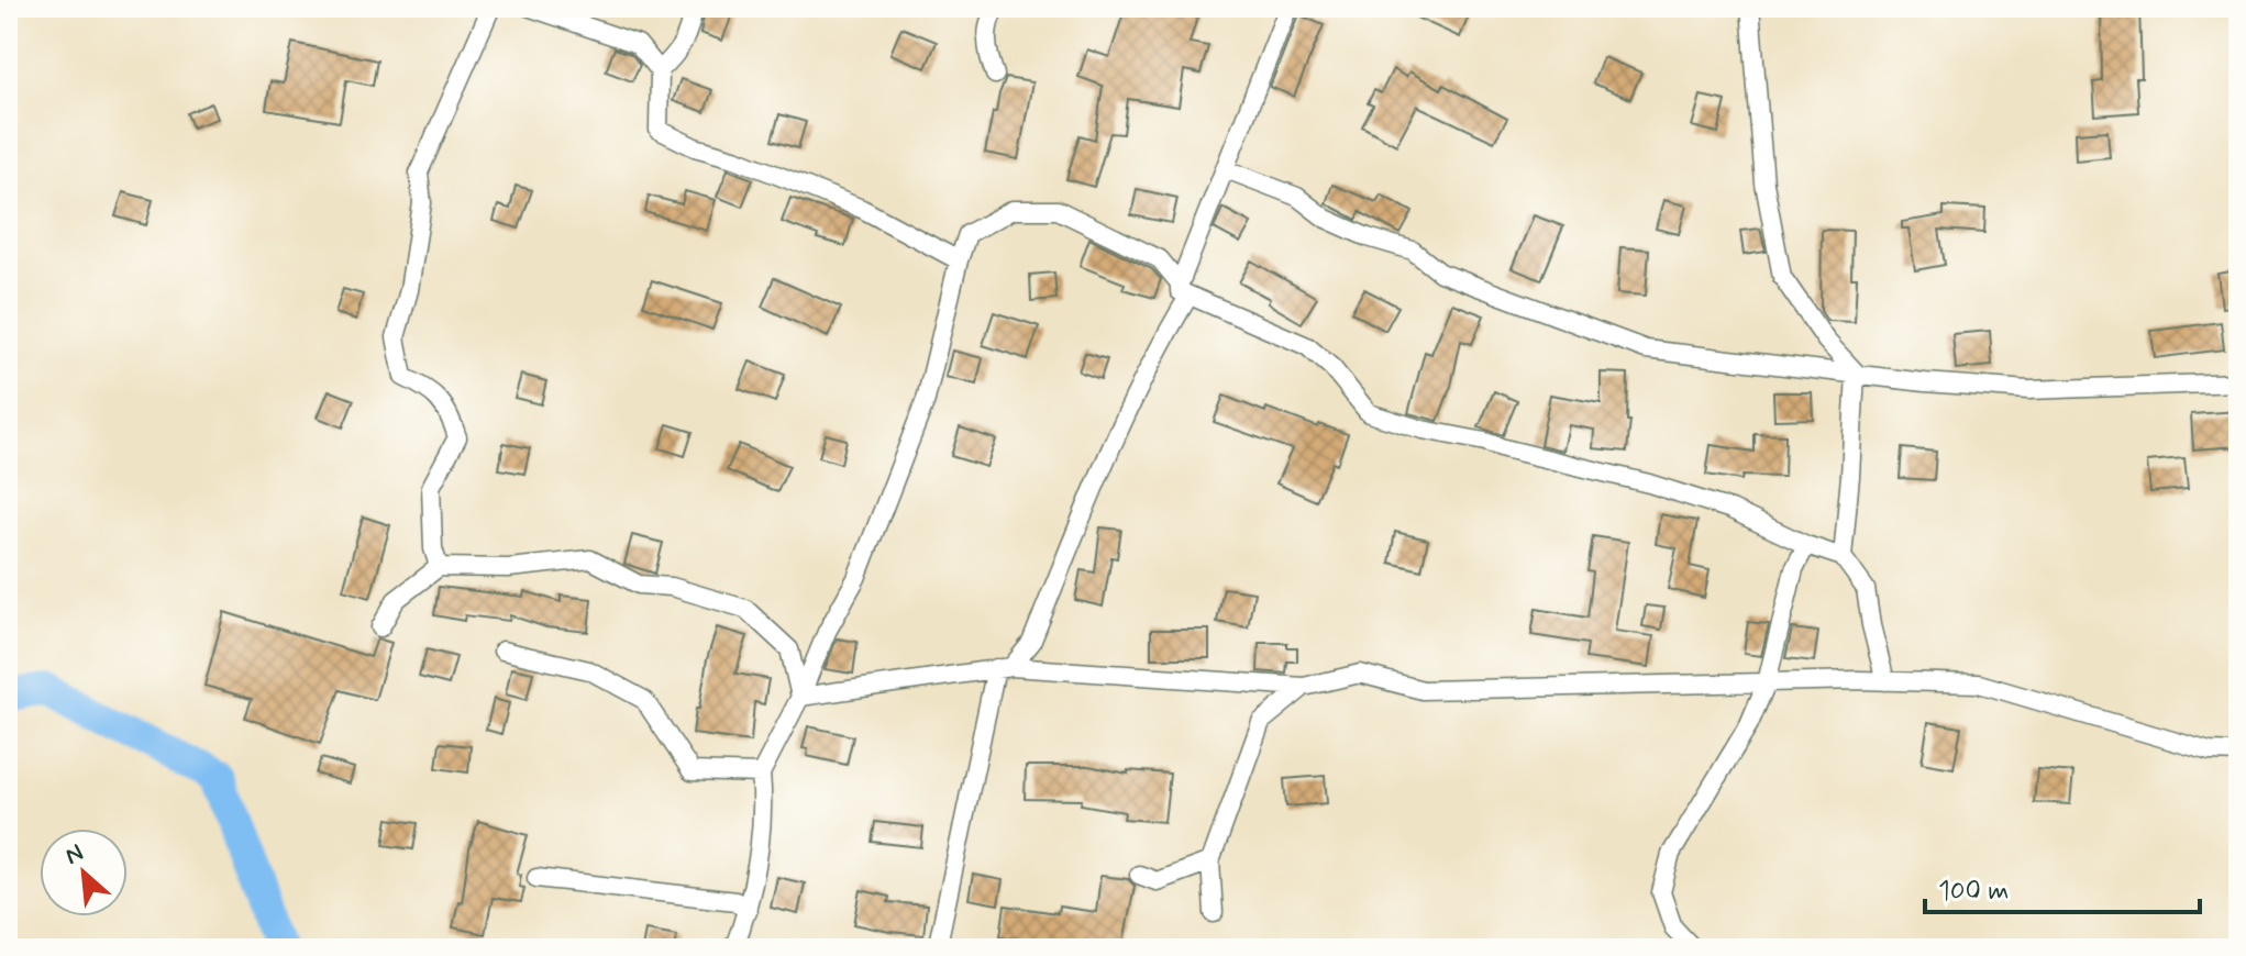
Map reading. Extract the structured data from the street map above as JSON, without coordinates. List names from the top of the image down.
{
  "scale_bar": "100 m",
  "north": "top left"
}
